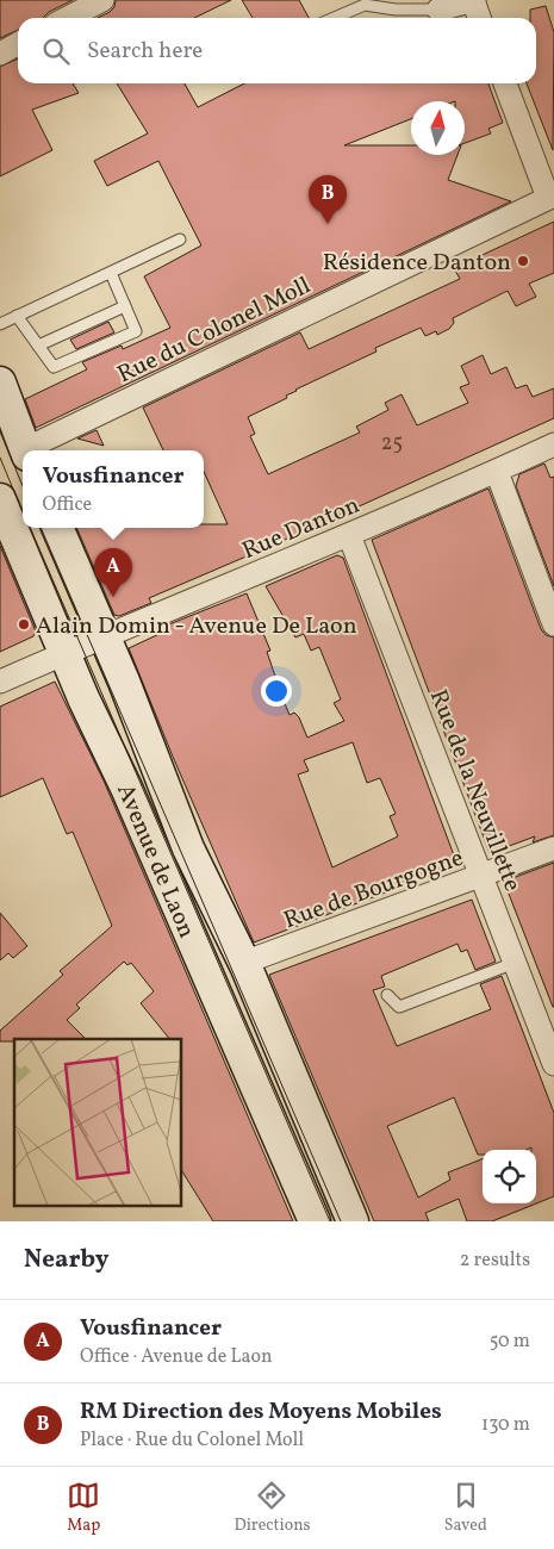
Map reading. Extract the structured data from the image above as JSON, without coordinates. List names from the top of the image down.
{
  "streets": {
    "main road": ["Avenue de Laon"],
    "street": [
      "Rue du Colonel Moll",
      "Rue Danton",
      "Rue de la Neuvillette",
      "Rue de Bourgogne"
    ]
  },
  "crossings": [
    ["Rue Danton", "Rue de la Neuvillette"],
    ["Rue Danton", "Avenue de Laon"],
    ["Rue de la Neuvillette", "Rue de Bourgogne"],
    ["Avenue de Laon", "Rue de Bourgogne"]
  ],
  "places": ["Résidence Danton", "Alain Domin - Avenue De Laon"],
  "house_numbers": ["25"],
  "north": "top",
  "page": {
    "search": "Search here",
    "pins": ["B", "A"],
    "popup": ["Vousfinancer", "Office"],
    "heading": ["Nearby", "2 results"],
    "list": [
      {
        "mark": "A",
        "name": "Vousfinancer",
        "note": "Office · Avenue de Laon",
        "value": "50 m"
      },
      {
        "mark": "B",
        "name": "RM Direction des Moyens Mobiles",
        "note": "Place · Rue du Colonel Moll",
        "value": "130 m"
      }
    ],
    "nav": ["Map", "Directions", "Saved"]
  }
}
